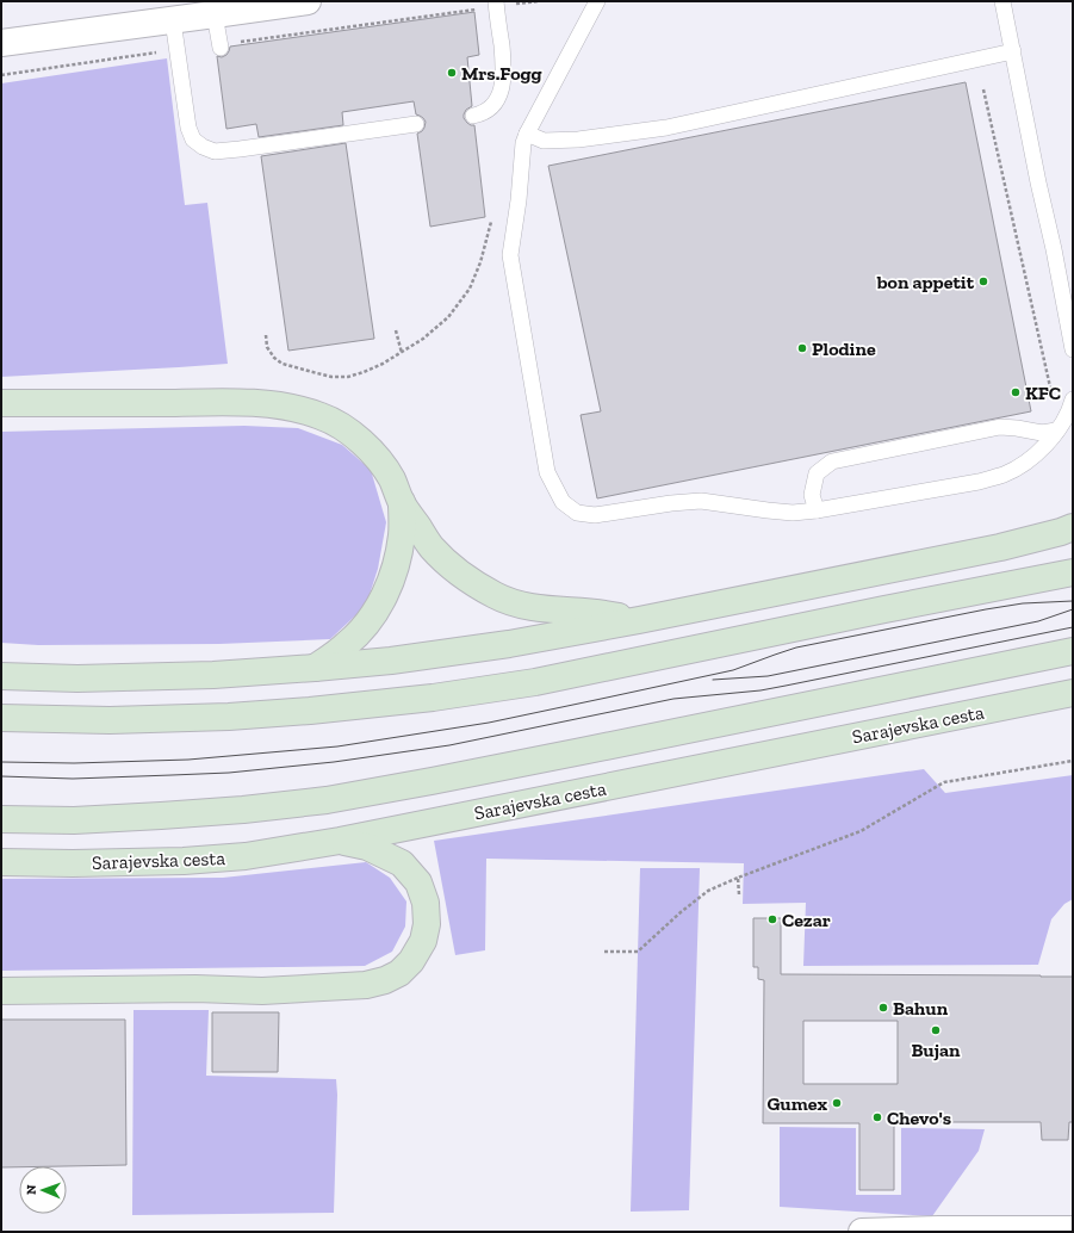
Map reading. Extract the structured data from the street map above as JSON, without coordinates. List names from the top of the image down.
{
  "streets": {
    "main road": ["Sarajevska cesta"]
  },
  "places": [
    "Mrs.Fogg",
    "bon appetit",
    "Plodine",
    "KFC",
    "Cezar",
    "Bahun",
    "Bujan",
    "Gumex",
    "Chevo's"
  ],
  "north": "left"
}
